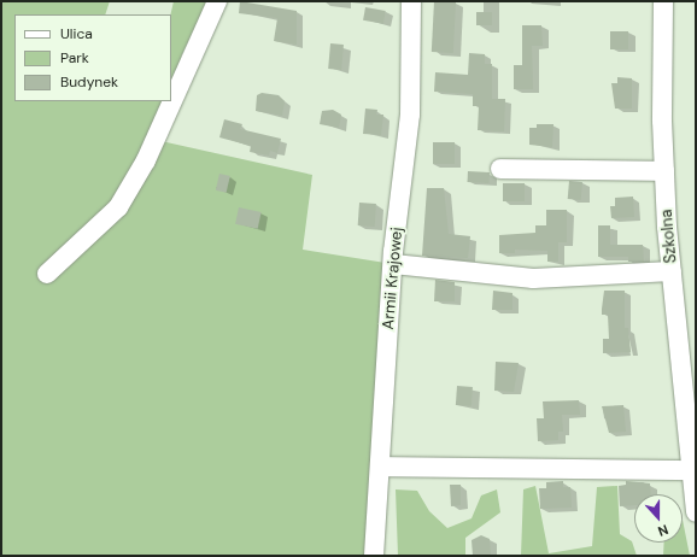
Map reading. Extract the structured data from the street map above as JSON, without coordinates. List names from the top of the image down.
{
  "streets": {
    "street": ["Szkolna", "Armii Krajowej"]
  },
  "legend": ["Ulica", "Park", "Budynek"],
  "north": "bottom"
}
